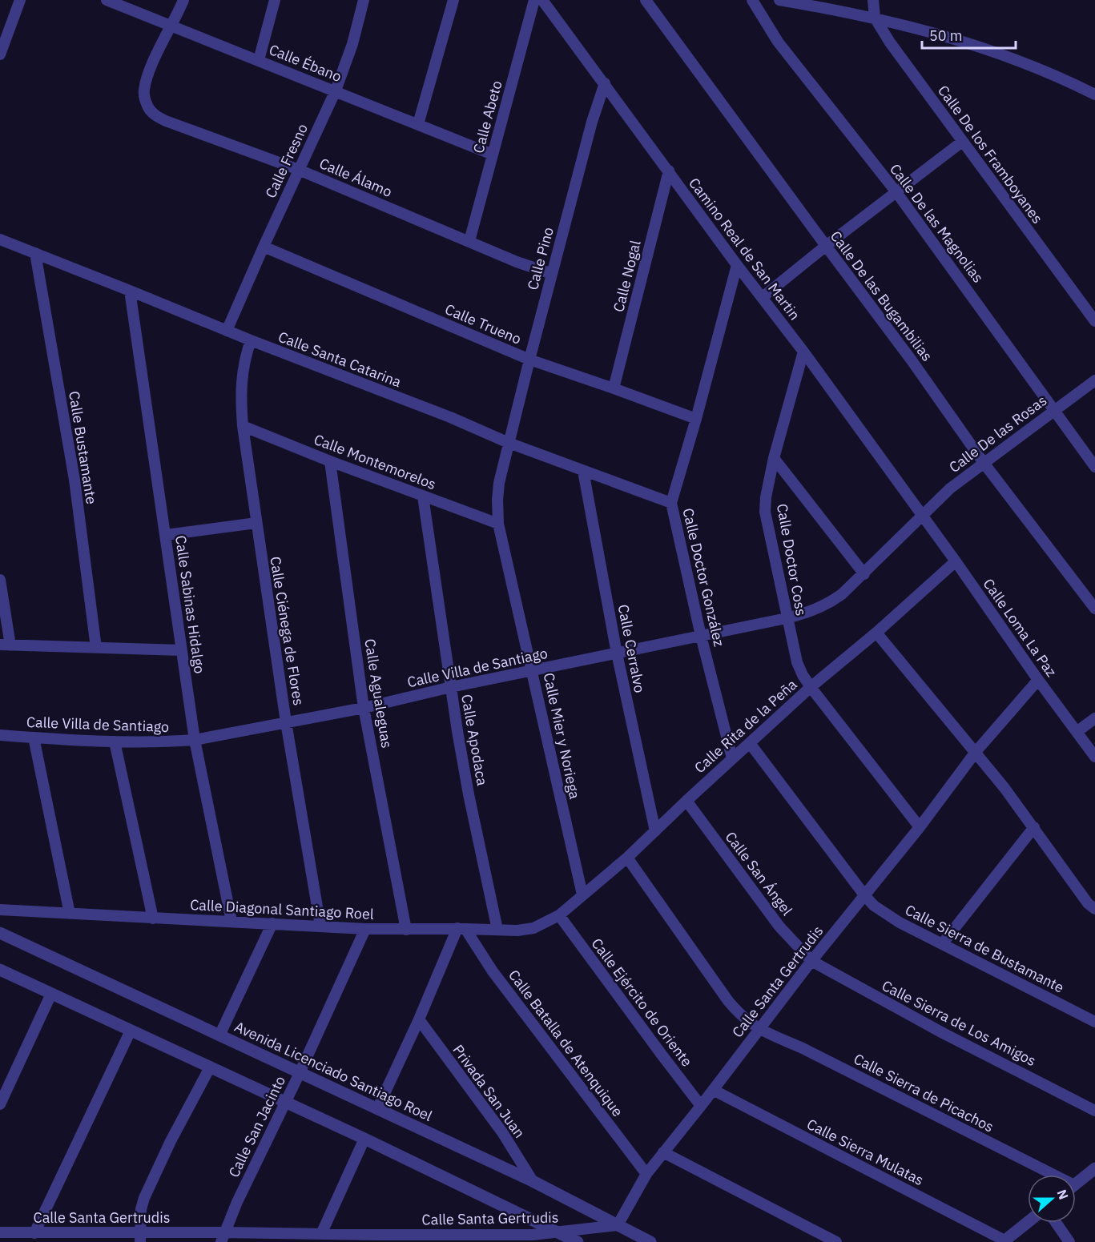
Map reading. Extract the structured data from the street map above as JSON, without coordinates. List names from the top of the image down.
{
  "streets": {
    "street": [
      "Calle Ébano",
      "Calle Abeto",
      "Calle De los Framboyanes",
      "Calle Fresno",
      "Calle Álamo",
      "Calle De las Magnolias",
      "Camino Real de San Martin",
      "Calle Pino",
      "Calle Nogal",
      "Calle De las Bugambilias",
      "Calle Trueno",
      "Calle Santa Catarina",
      "Calle De las Rosas",
      "Calle Bustamante",
      "Calle Montemorelos",
      "Calle Doctor Coss",
      "Calle Doctor González",
      "Calle Sabinas Hidalgo",
      "Calle Loma La Paz",
      "Calle Ciénega de Flores",
      "Calle Cerralvo",
      "Calle Villa de Santiago",
      "Calle Agualeguas",
      "Calle Rita de la Peña",
      "Calle Mier y Noriega",
      "Calle Apodaca",
      "Calle San Ángel",
      "Calle Diagonal Santiago Roel",
      "Calle Sierra de Bustamante",
      "Calle Santa Gertrudis",
      "Calle Ejército de Oriente",
      "Calle Sierra de Los Amigos",
      "Calle Batalla de Atenquique",
      "Avenida Licenciado Santiago Roel",
      "Privada San Juan",
      "Calle Sierra de Picachos",
      "Calle San Jacinto",
      "Calle Sierra Mulatas"
    ]
  },
  "crossings": [
    ["Calle Ébano", "Calle Abeto"],
    ["Calle Ébano", "Calle Fresno"],
    ["Calle Ébano", "Calle Álamo"],
    ["Calle Abeto", "Calle Álamo"],
    ["Calle Fresno", "Calle Álamo"],
    ["Calle Fresno", "Calle Trueno"],
    ["Calle Fresno", "Calle Santa Catarina"],
    ["Calle Álamo", "Calle Pino"],
    ["Calle De las Magnolias", "Calle De las Rosas"],
    ["Camino Real de San Martin", "Calle Pino"],
    ["Camino Real de San Martin", "Calle Nogal"],
    ["Camino Real de San Martin", "Calle De las Rosas"],
    ["Camino Real de San Martin", "Calle Doctor Coss"],
    ["Camino Real de San Martin", "Calle Doctor González"],
    ["Camino Real de San Martin", "Calle Loma La Paz"],
    ["Camino Real de San Martin", "Calle Villa de Santiago"],
    ["Calle Pino", "Calle Trueno"],
    ["Calle Pino", "Calle Santa Catarina"],
    ["Calle Pino", "Calle Mier y Noriega"],
    ["Calle Nogal", "Calle Trueno"],
    ["Calle De las Bugambilias", "Calle De las Rosas"],
    ["Calle Trueno", "Calle Doctor González"],
    ["Calle Santa Catarina", "Calle Bustamante"],
    ["Calle Santa Catarina", "Calle Doctor González"],
    ["Calle Santa Catarina", "Calle Sabinas Hidalgo"],
    ["Calle Santa Catarina", "Calle Ciénega de Flores"],
    ["Calle Santa Catarina", "Calle Cerralvo"],
    ["Calle Santa Catarina", "Calle Mier y Noriega"],
    ["Calle De las Rosas", "Calle Loma La Paz"],
    ["Calle De las Rosas", "Calle Villa de Santiago"],
    ["Calle Montemorelos", "Calle Ciénega de Flores"],
    ["Calle Montemorelos", "Calle Agualeguas"],
    ["Calle Montemorelos", "Calle Mier y Noriega"],
    ["Calle Montemorelos", "Calle Apodaca"],
    ["Calle Doctor Coss", "Calle Villa de Santiago"],
    ["Calle Doctor Coss", "Calle Rita de la Peña"],
    ["Calle Doctor Coss", "Calle Santa Gertrudis"],
    ["Calle Doctor González", "Calle Villa de Santiago"],
    ["Calle Doctor González", "Calle Rita de la Peña"],
    ["Calle Sabinas Hidalgo", "Calle Villa de Santiago"],
    ["Calle Sabinas Hidalgo", "Calle Diagonal Santiago Roel"],
    ["Calle Loma La Paz", "Calle Villa de Santiago"],
    ["Calle Loma La Paz", "Calle Rita de la Peña"],
    ["Calle Loma La Paz", "Calle Santa Gertrudis"],
    ["Calle Ciénega de Flores", "Calle Villa de Santiago"],
    ["Calle Ciénega de Flores", "Calle Diagonal Santiago Roel"],
    ["Calle Cerralvo", "Calle Villa de Santiago"],
    ["Calle Cerralvo", "Calle Rita de la Peña"],
    ["Calle Villa de Santiago", "Calle Agualeguas"],
    ["Calle Villa de Santiago", "Calle Mier y Noriega"],
    ["Calle Villa de Santiago", "Calle Apodaca"],
    ["Calle Agualeguas", "Calle Diagonal Santiago Roel"],
    ["Calle Rita de la Peña", "Calle Mier y Noriega"],
    ["Calle Rita de la Peña", "Calle San Ángel"],
    ["Calle Rita de la Peña", "Calle Diagonal Santiago Roel"],
    ["Calle Rita de la Peña", "Calle Sierra de Bustamante"],
    ["Calle Rita de la Peña", "Calle Ejército de Oriente"],
    ["Calle Rita de la Peña", "Calle Sierra de Picachos"],
    ["Calle Apodaca", "Calle Diagonal Santiago Roel"],
    ["Calle San Ángel", "Calle Santa Gertrudis"],
    ["Calle San Ángel", "Calle Sierra de Los Amigos"],
    ["Calle Diagonal Santiago Roel", "Calle Ejército de Oriente"],
    ["Calle Diagonal Santiago Roel", "Calle Batalla de Atenquique"],
    ["Calle Diagonal Santiago Roel", "Calle San Jacinto"],
    ["Calle Sierra de Bustamante", "Calle Santa Gertrudis"],
    ["Calle Santa Gertrudis", "Calle Ejército de Oriente"],
    ["Calle Santa Gertrudis", "Calle Sierra de Los Amigos"],
    ["Calle Santa Gertrudis", "Calle Batalla de Atenquique"],
    ["Calle Santa Gertrudis", "Avenida Licenciado Santiago Roel"],
    ["Calle Santa Gertrudis", "Calle Sierra de Picachos"],
    ["Calle Santa Gertrudis", "Calle San Jacinto"],
    ["Calle Santa Gertrudis", "Calle Sierra Mulatas"],
    ["Avenida Licenciado Santiago Roel", "Privada San Juan"],
    ["Avenida Licenciado Santiago Roel", "Calle San Jacinto"]
  ],
  "scale_bar": "50 m",
  "north": "right"
}
